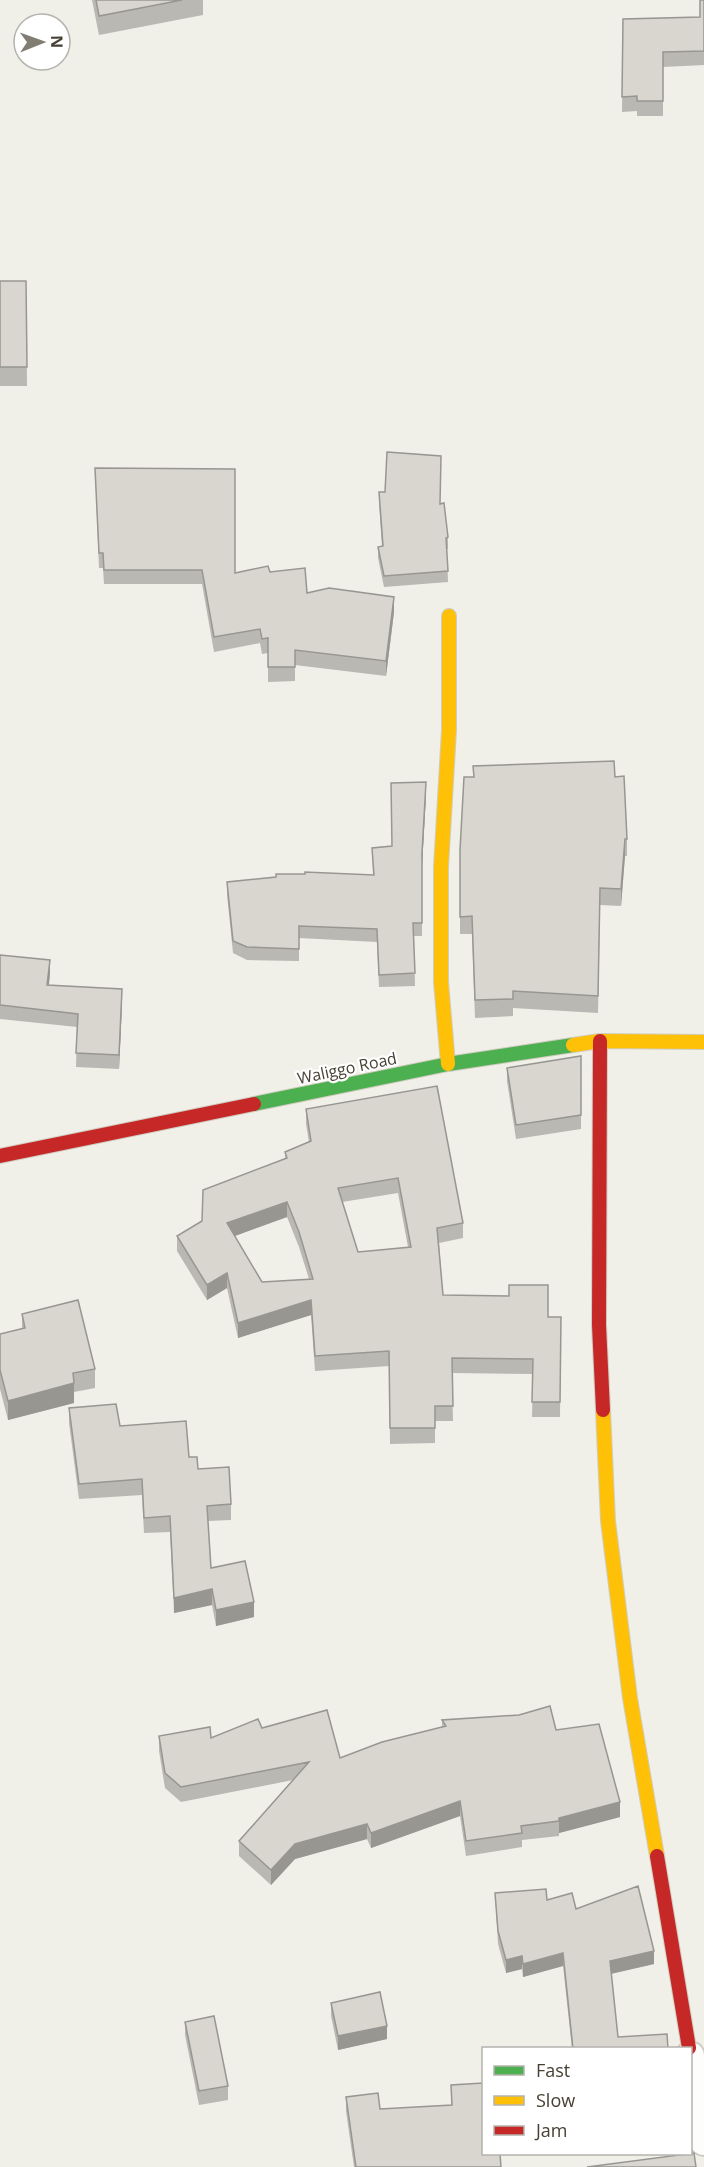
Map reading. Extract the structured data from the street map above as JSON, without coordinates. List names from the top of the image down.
{
  "streets": {
    "street": ["Waliggo Road"]
  },
  "legend": ["Fast", "Slow", "Jam"],
  "north": "right"
}
